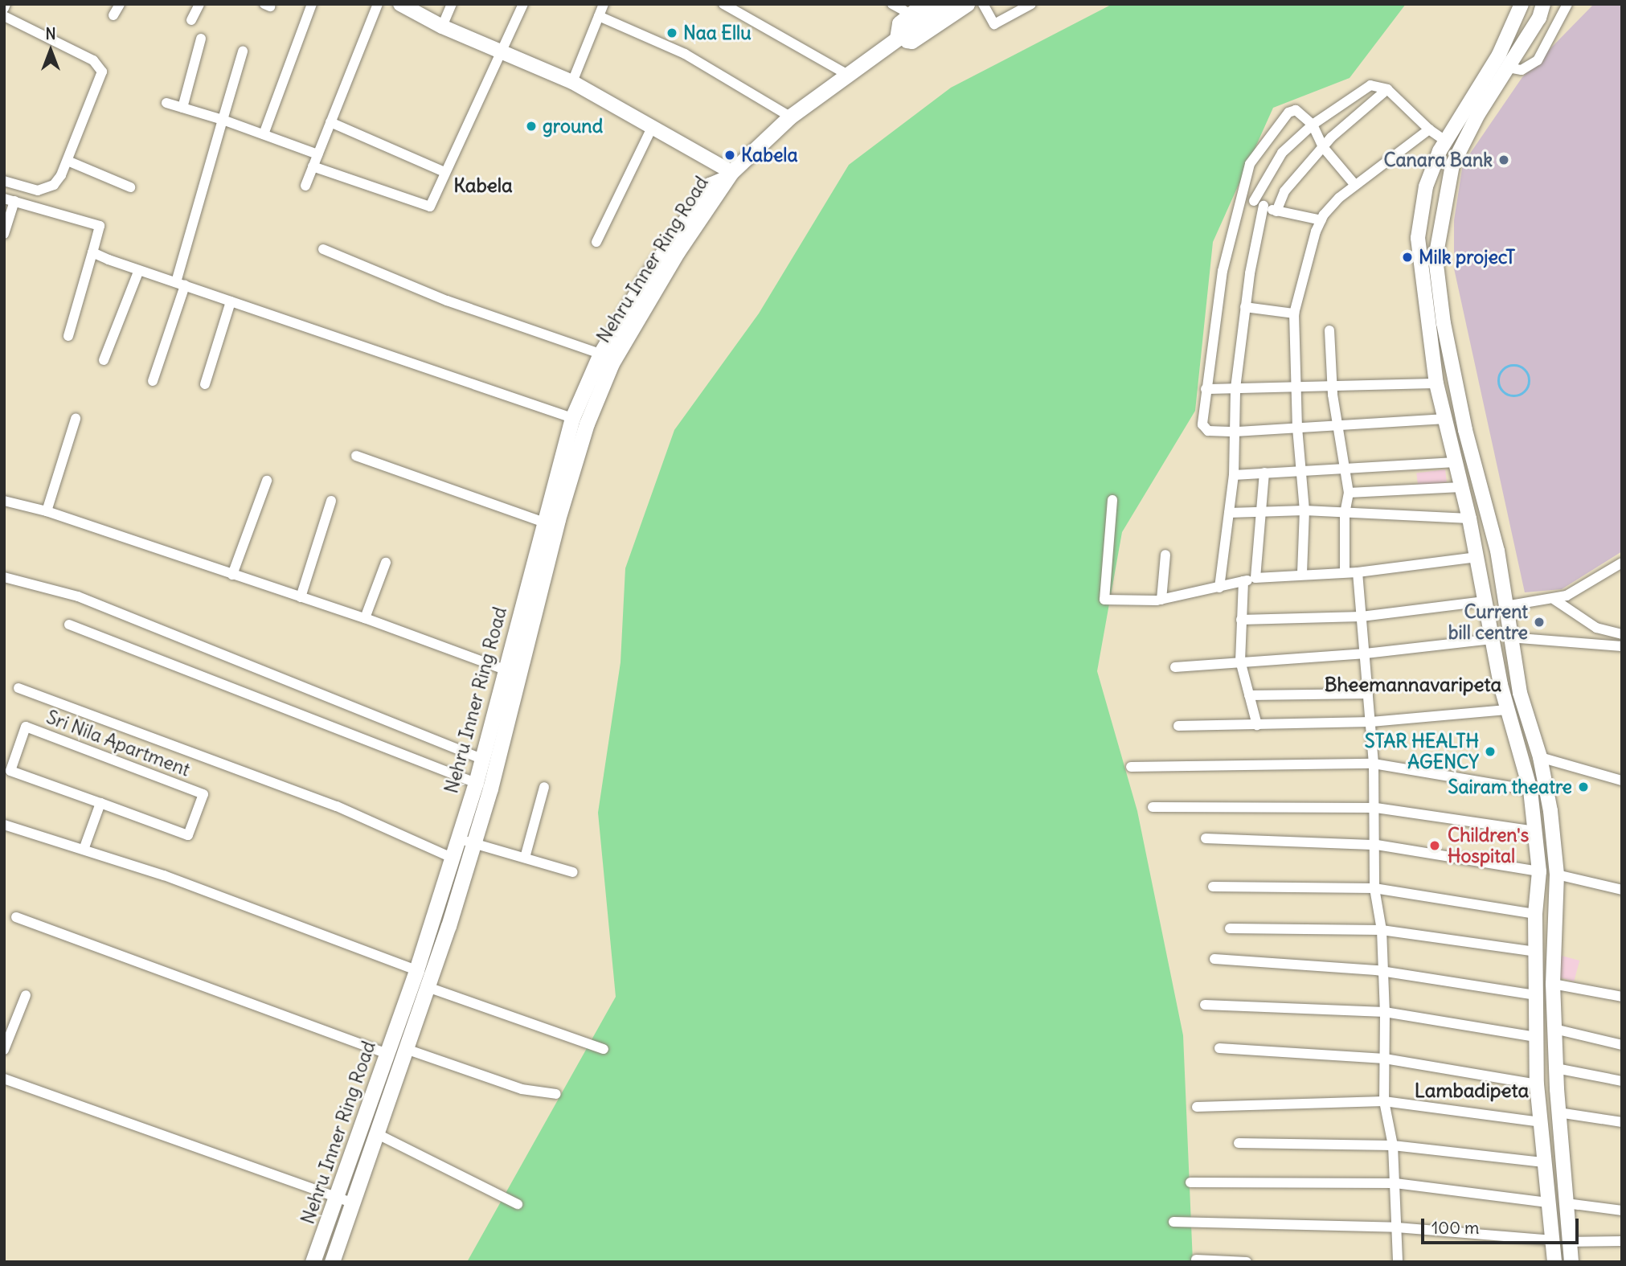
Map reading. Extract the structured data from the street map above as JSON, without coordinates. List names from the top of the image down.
{
  "streets": {
    "main road": ["Nehru Inner Ring Road"],
    "street": ["Sri Nila Apartment"]
  },
  "districts": ["Kabela", "Bheemannavaripeta", "Lambadipeta"],
  "places": [
    "Naa Ellu",
    "ground",
    "Kabela",
    "Canara Bank",
    "Milk projecT",
    "Current bill centre",
    "STAR HEALTH AGENCY",
    "Sairam theatre",
    "Children's Hospital"
  ],
  "scale_bar": "100 m",
  "north": "top"
}
